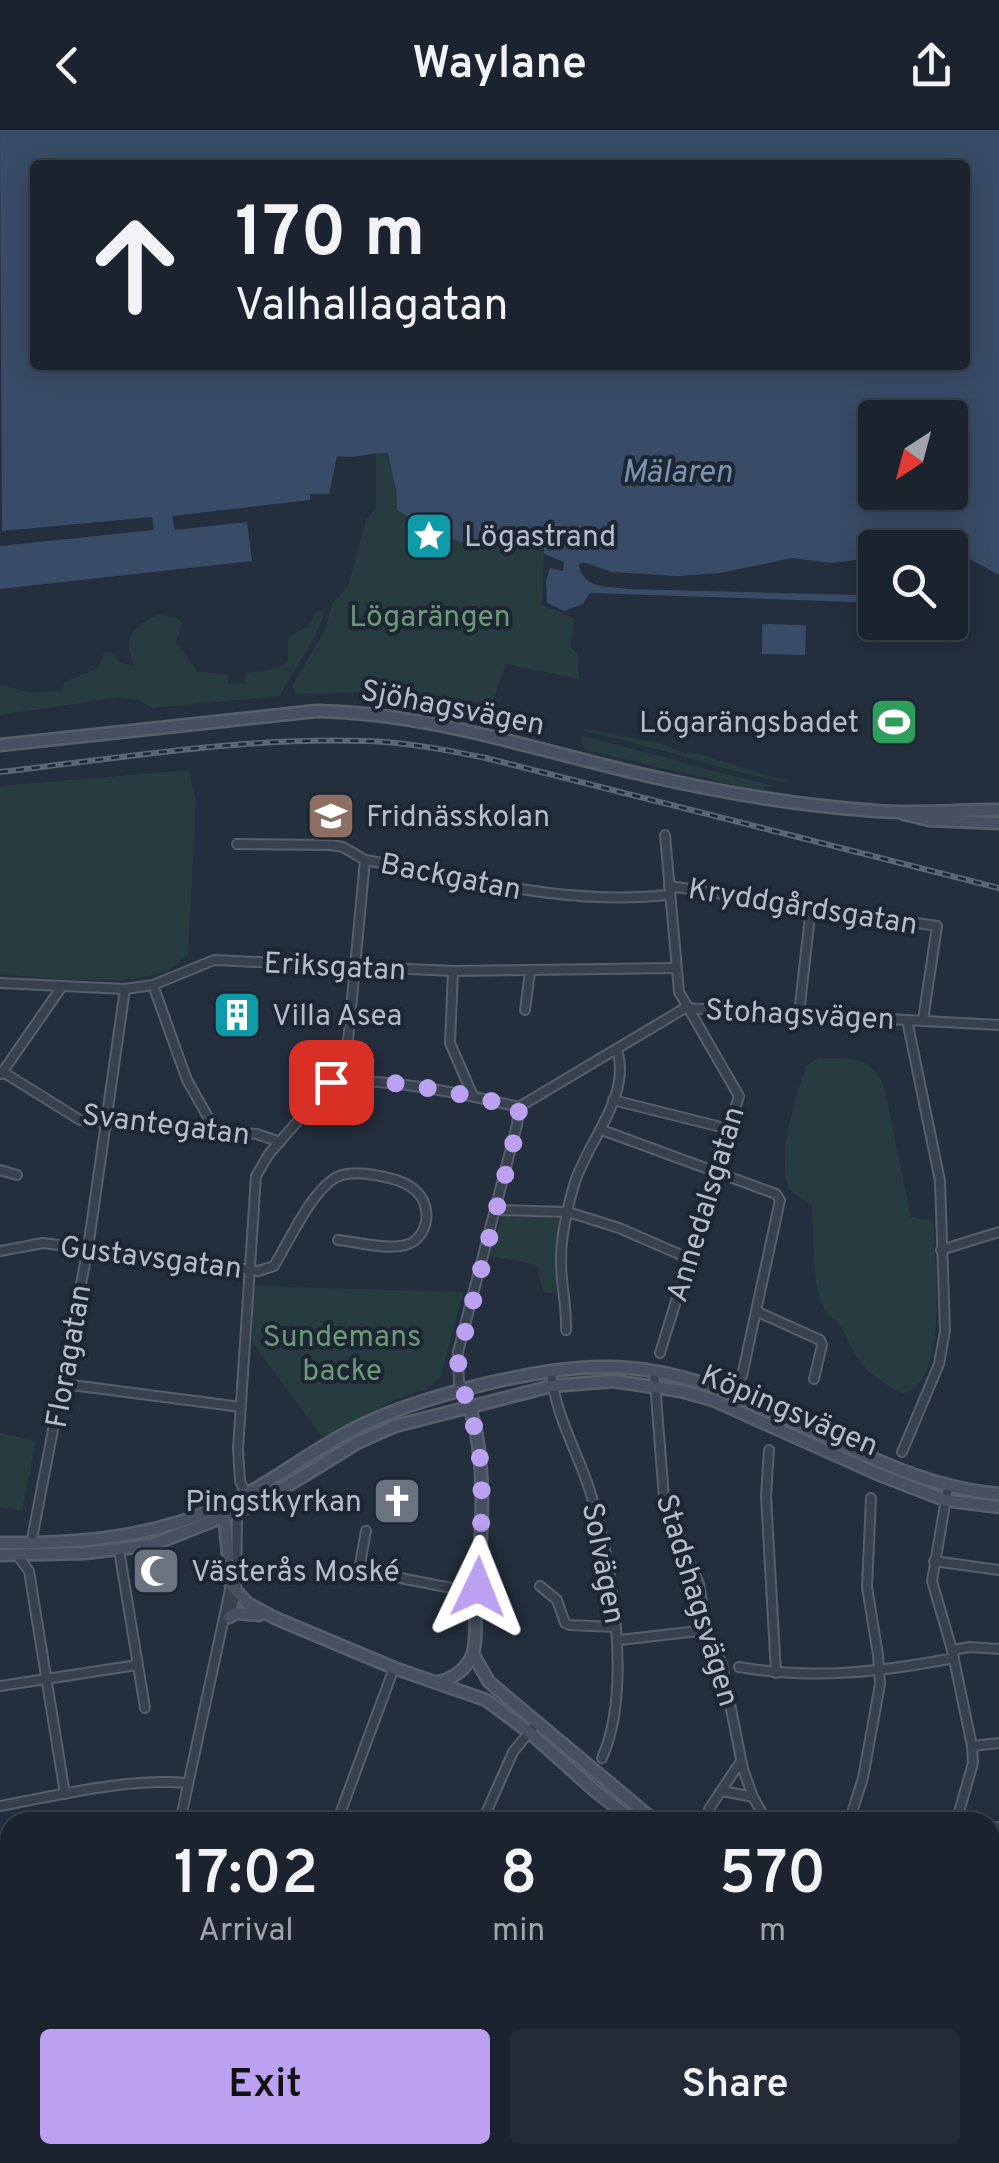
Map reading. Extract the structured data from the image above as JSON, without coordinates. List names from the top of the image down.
{
  "streets": {
    "main road": ["Sjöhagsvägen", "Köpingsvägen"],
    "street": [
      "Backgatan",
      "Kryddgårdsgatan",
      "Eriksgatan",
      "Stohagsvägen",
      "Svantegatan",
      "Annedalsgatan",
      "Gustavsgatan",
      "Floragatan",
      "Solvägen",
      "Stadshagsvägen"
    ]
  },
  "crossings": [
    ["Backgatan", "Kryddgårdsgatan"],
    ["Backgatan", "Annedalsgatan"],
    ["Kryddgårdsgatan", "Stohagsvägen"],
    ["Kryddgårdsgatan", "Annedalsgatan"],
    ["Eriksgatan", "Annedalsgatan"],
    ["Eriksgatan", "Floragatan"],
    ["Stohagsvägen", "Annedalsgatan"],
    ["Svantegatan", "Floragatan"],
    ["Gustavsgatan", "Floragatan"],
    ["Floragatan", "Köpingsvägen"],
    ["Köpingsvägen", "Solvägen"],
    ["Köpingsvägen", "Stadshagsvägen"]
  ],
  "water": ["Mälaren"],
  "parks": ["Lögarängen", "Sundemans backe"],
  "places": {
    "place": ["Lögastrand"],
    "sports": ["Lögarängsbadet"],
    "school or university": ["Fridnässkolan"],
    "building": ["Villa Asea"],
    "church": ["Pingstkyrkan"],
    "mosque": ["Västerås Moské"]
  },
  "north": "bottom left",
  "page": {
    "header": "Waylane",
    "turn": ["170 m", "Valhallagatan"],
    "eta": [
      "17:02",
      "Arrival",
      "8",
      "min",
      "570",
      "m"
    ],
    "buttons": ["Exit", "Share"]
  }
}
